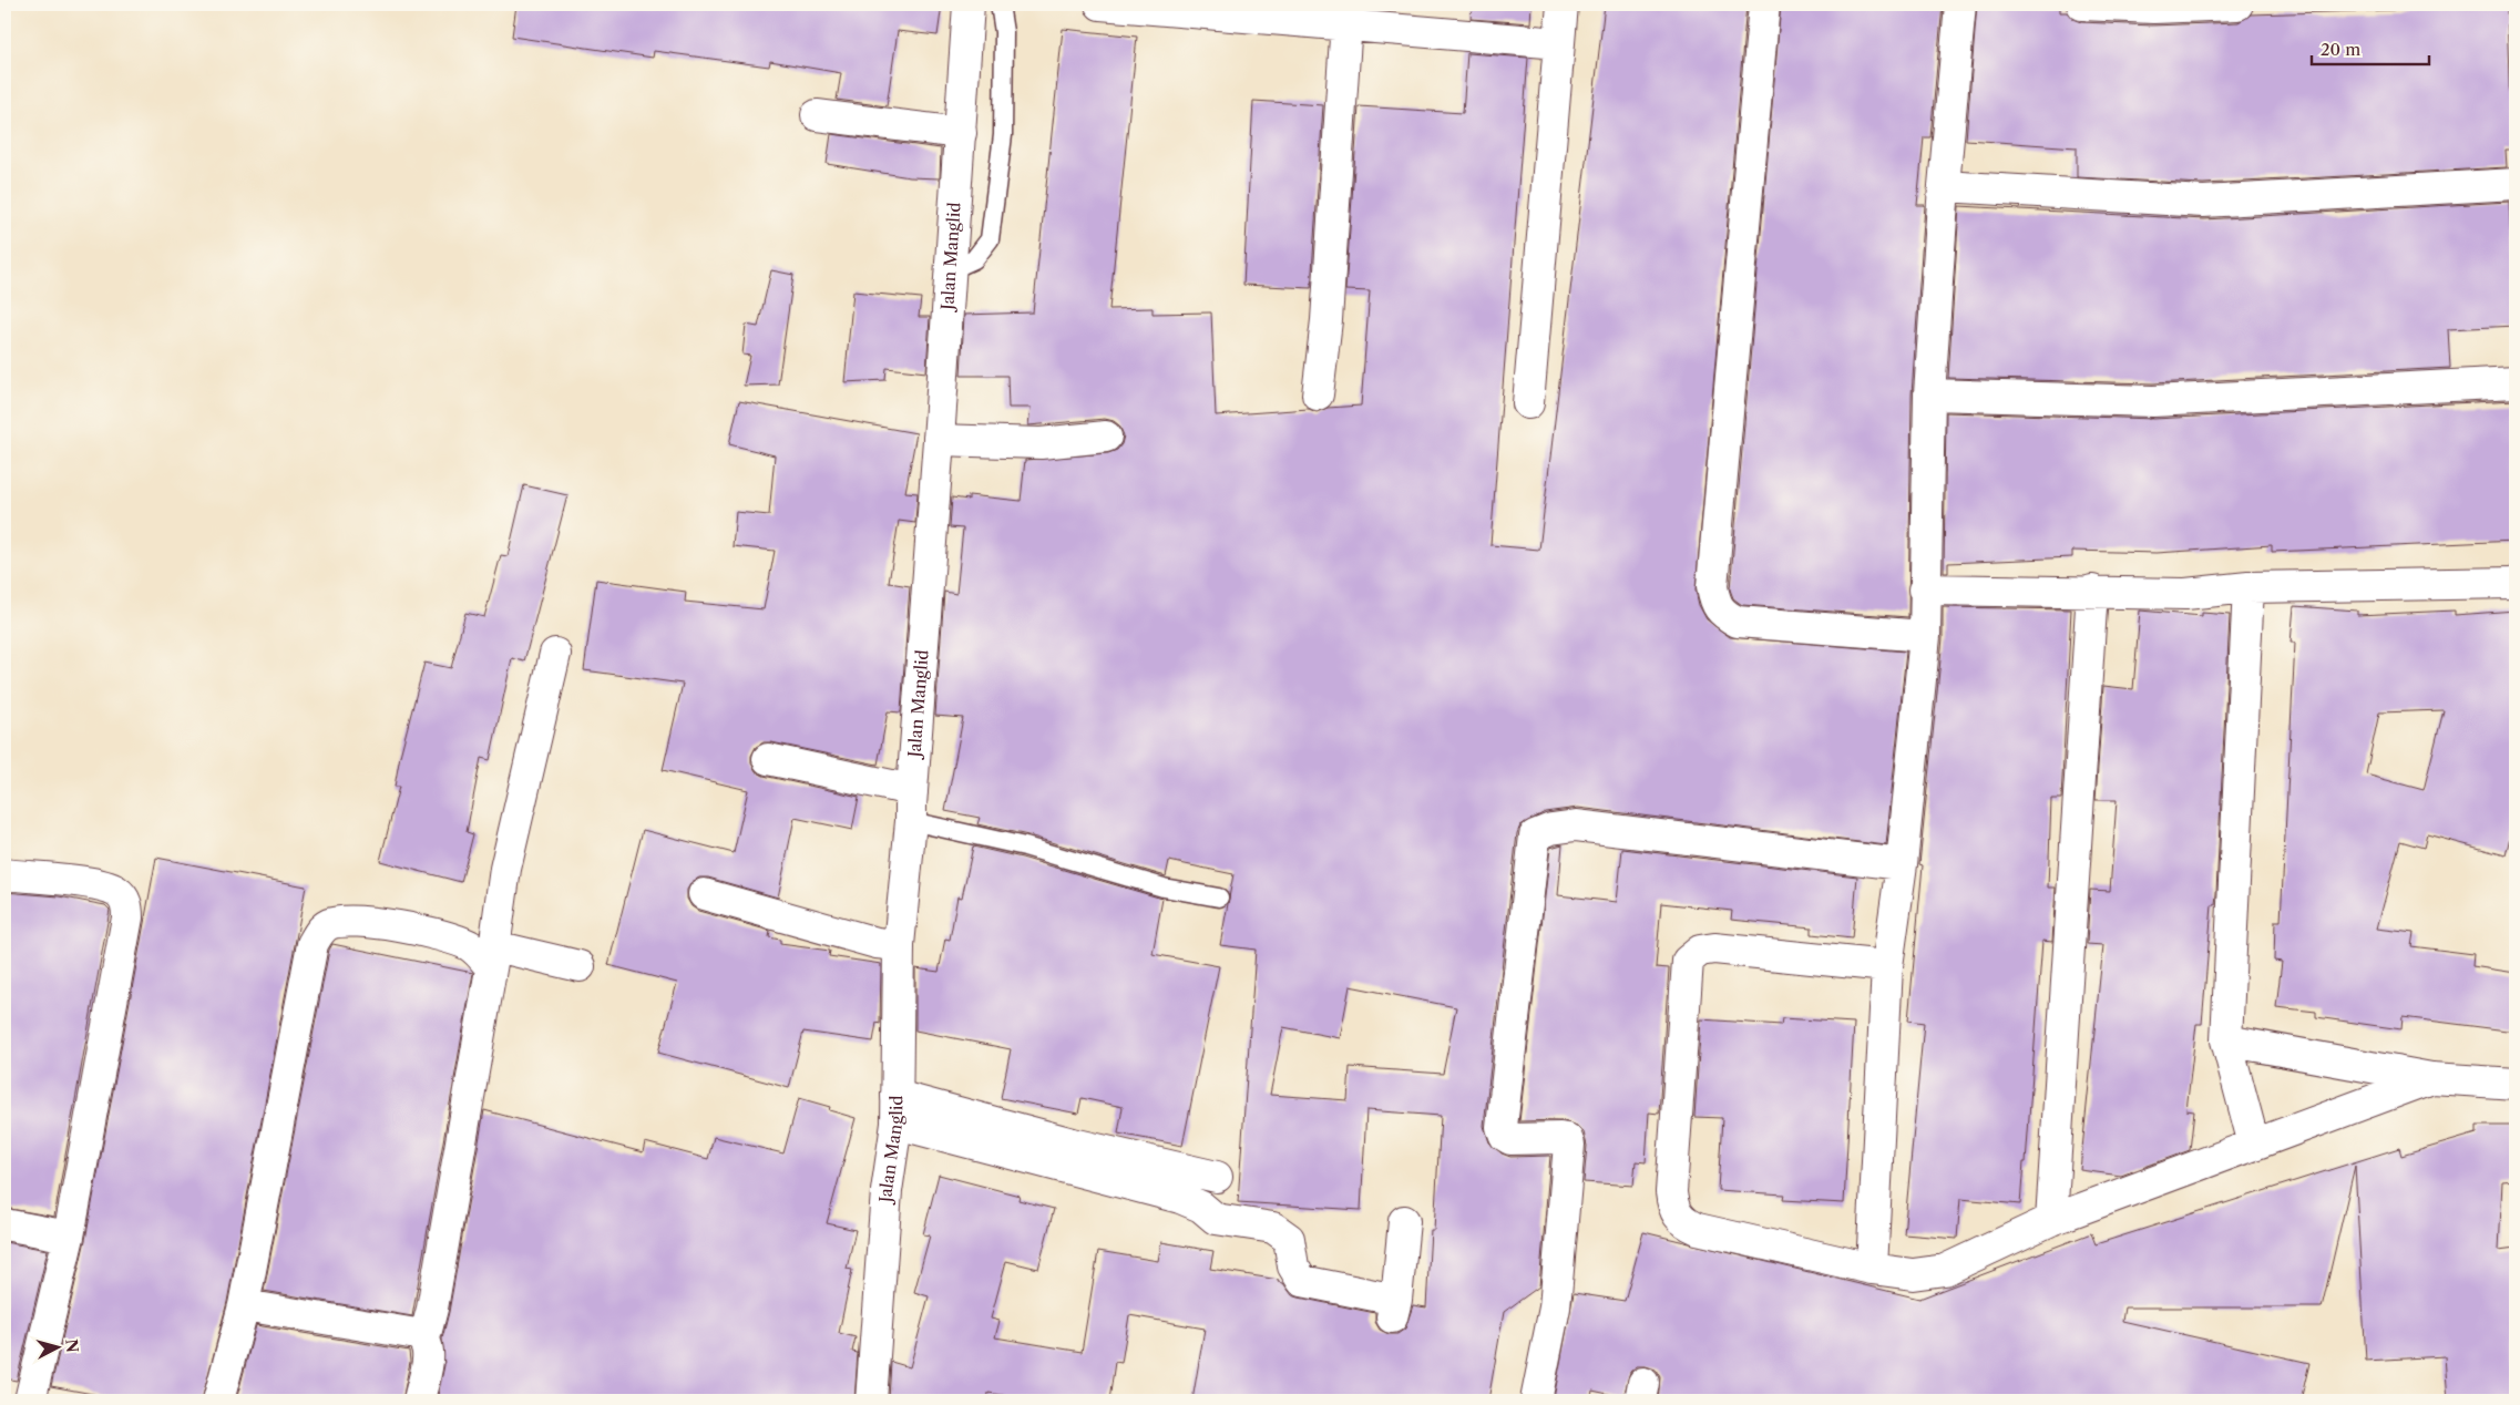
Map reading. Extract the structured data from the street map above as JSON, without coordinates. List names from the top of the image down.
{
  "streets": {
    "street": ["Jalan Manglid"]
  },
  "scale_bar": "20 m",
  "north": "right"
}
